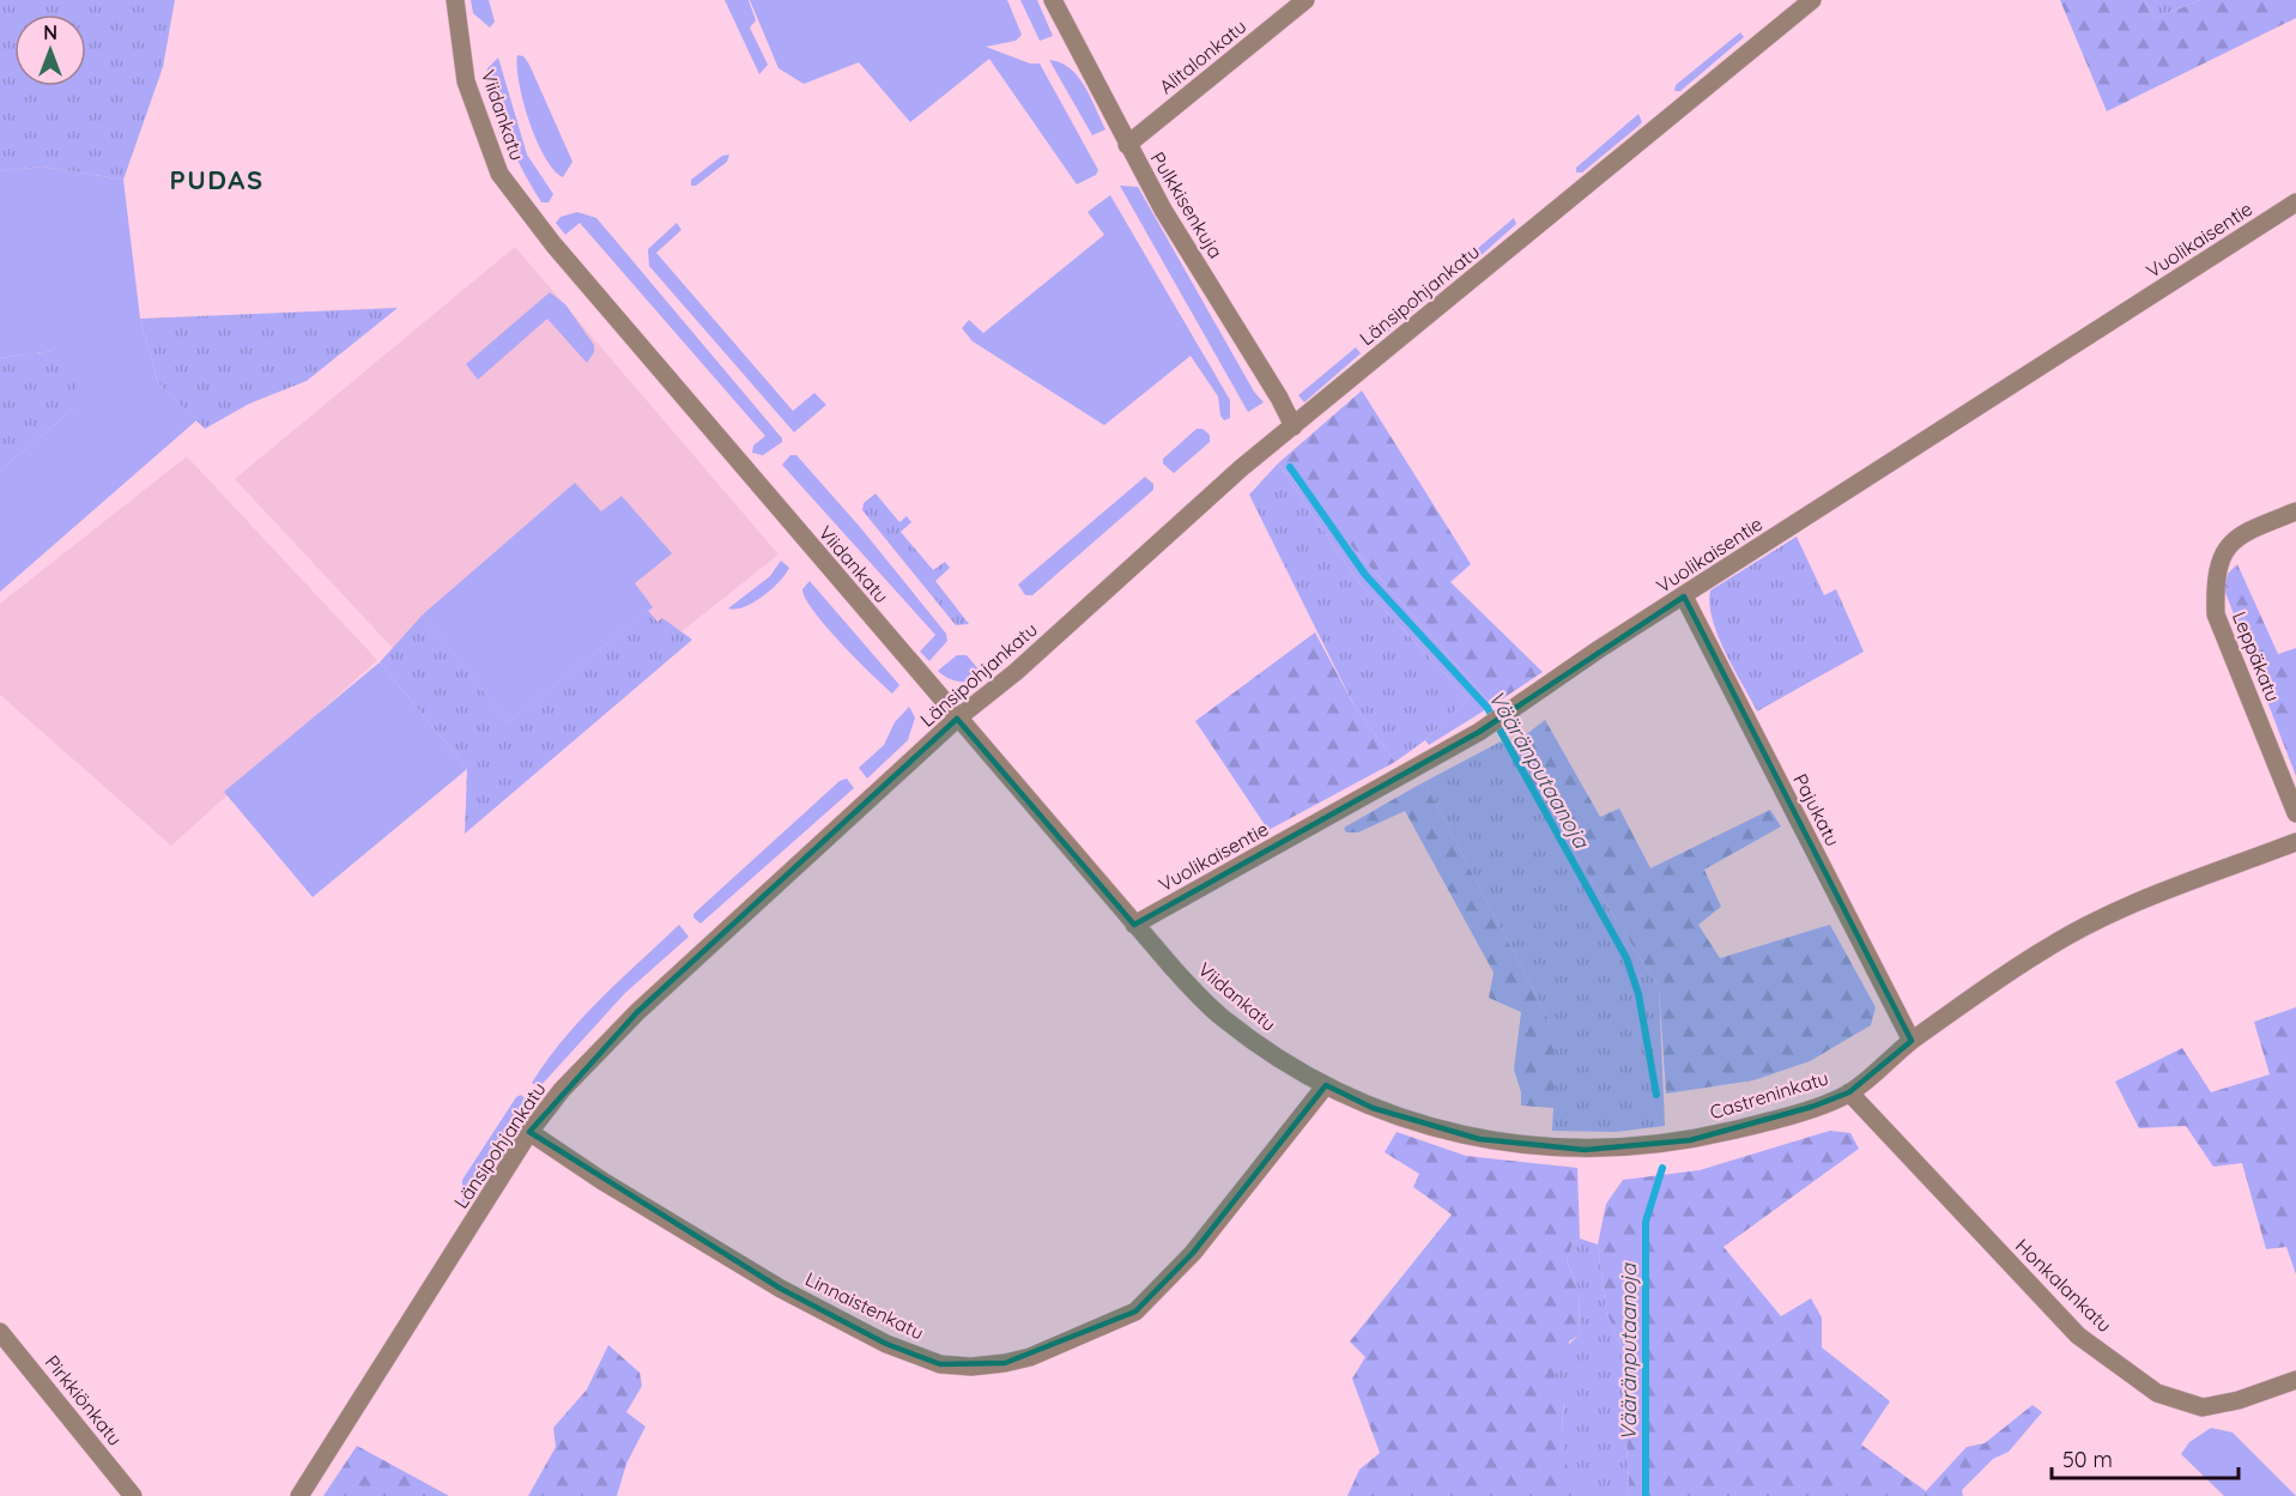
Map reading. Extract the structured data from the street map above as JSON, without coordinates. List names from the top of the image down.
{
  "streets": {
    "street": [
      "Alitalonkatu",
      "Viidankatu",
      "Pulkkisenkuja",
      "Vuolikaisentie",
      "Länsipohjankatu",
      "Leppäkatu",
      "Pajukatu",
      "Castreninkatu",
      "Honkalankatu",
      "Linnaistenkatu",
      "Pirkkiönkatu"
    ]
  },
  "crossings": [
    ["Alitalonkatu", "Pulkkisenkuja"],
    ["Viidankatu", "Vuolikaisentie"],
    ["Viidankatu", "Länsipohjankatu"],
    ["Viidankatu", "Castreninkatu"],
    ["Viidankatu", "Linnaistenkatu"],
    ["Pulkkisenkuja", "Länsipohjankatu"],
    ["Vuolikaisentie", "Pajukatu"],
    ["Länsipohjankatu", "Linnaistenkatu"],
    ["Pajukatu", "Castreninkatu"],
    ["Castreninkatu", "Honkalankatu"],
    ["Castreninkatu", "Linnaistenkatu"]
  ],
  "districts": ["PUDAS"],
  "water": ["Vääränputaanoja"],
  "scale_bar": "50 m",
  "north": "top"
}
